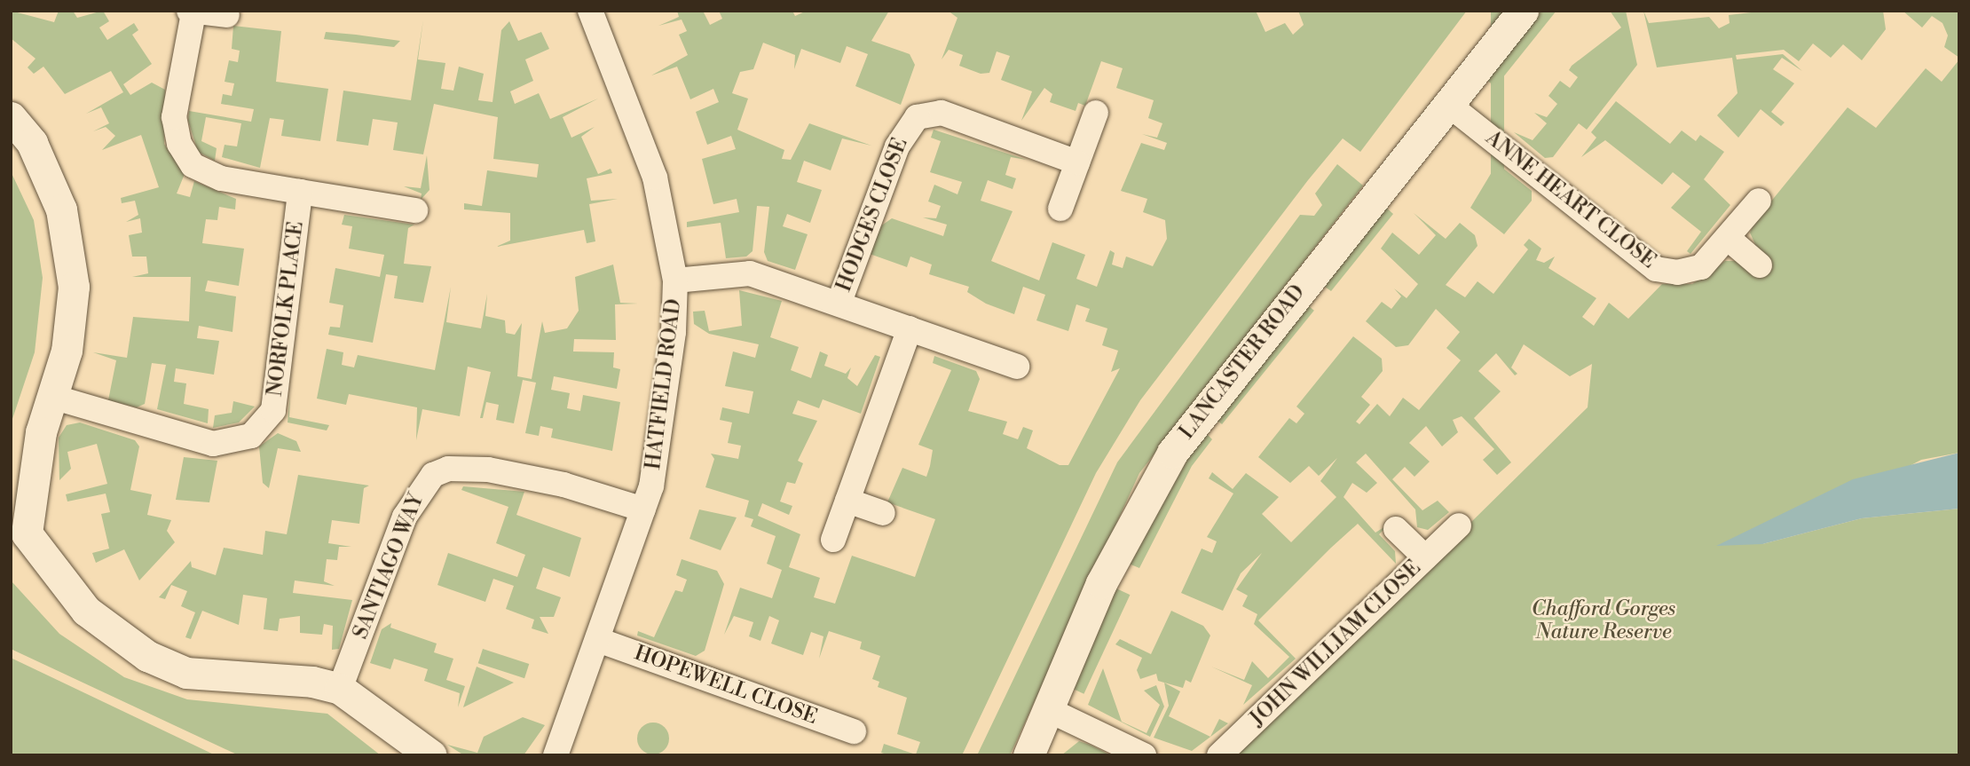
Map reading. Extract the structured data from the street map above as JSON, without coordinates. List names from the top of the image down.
{
  "streets": {
    "street": [
      "ANNE HEART CLOSE",
      "HODGES CLOSE",
      "NORFOLK PLACE",
      "LANCASTER ROAD",
      "HATFIELD ROAD",
      "SANTIAGO WAY",
      "JOHN WILLIAM CLOSE",
      "HOPEWELL CLOSE"
    ]
  },
  "crossings": [
    ["ANNE HEART CLOSE", "LANCASTER ROAD"],
    ["HODGES CLOSE", "HATFIELD ROAD"],
    ["HATFIELD ROAD", "SANTIAGO WAY"],
    ["HATFIELD ROAD", "HOPEWELL CLOSE"]
  ],
  "parks": ["Chafford Gorges Nature Reserve"]
}
